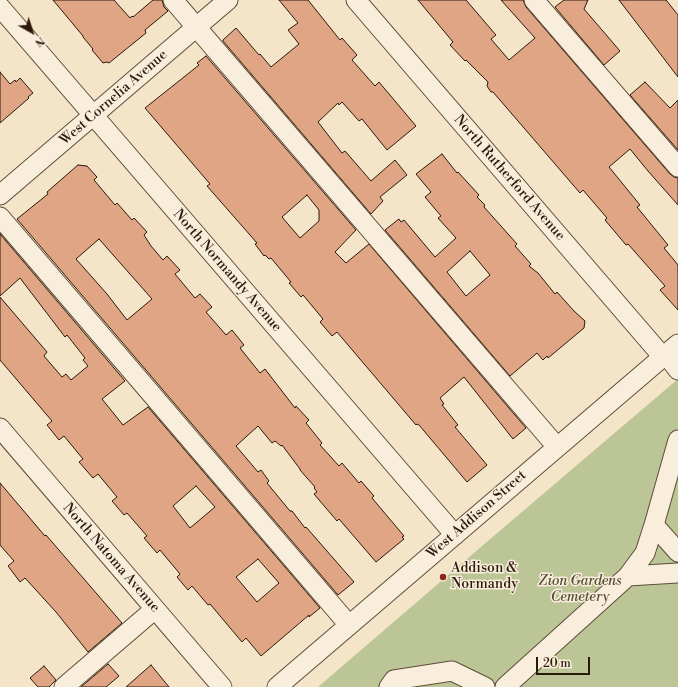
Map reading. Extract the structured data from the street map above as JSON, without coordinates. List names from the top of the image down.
{
  "streets": {
    "street": [
      "West Cornelia Avenue",
      "North Rutherford Avenue",
      "North Normandy Avenue",
      "West Addison Street",
      "North Natoma Avenue"
    ]
  },
  "crossings": [
    ["West Cornelia Avenue", "North Normandy Avenue"],
    ["North Rutherford Avenue", "West Addison Street"],
    ["North Normandy Avenue", "West Addison Street"]
  ],
  "parks": ["Zion Gardens Cemetery"],
  "places": ["Addison & Normandy"],
  "scale_bar": "20 m",
  "north": "bottom right"
}
